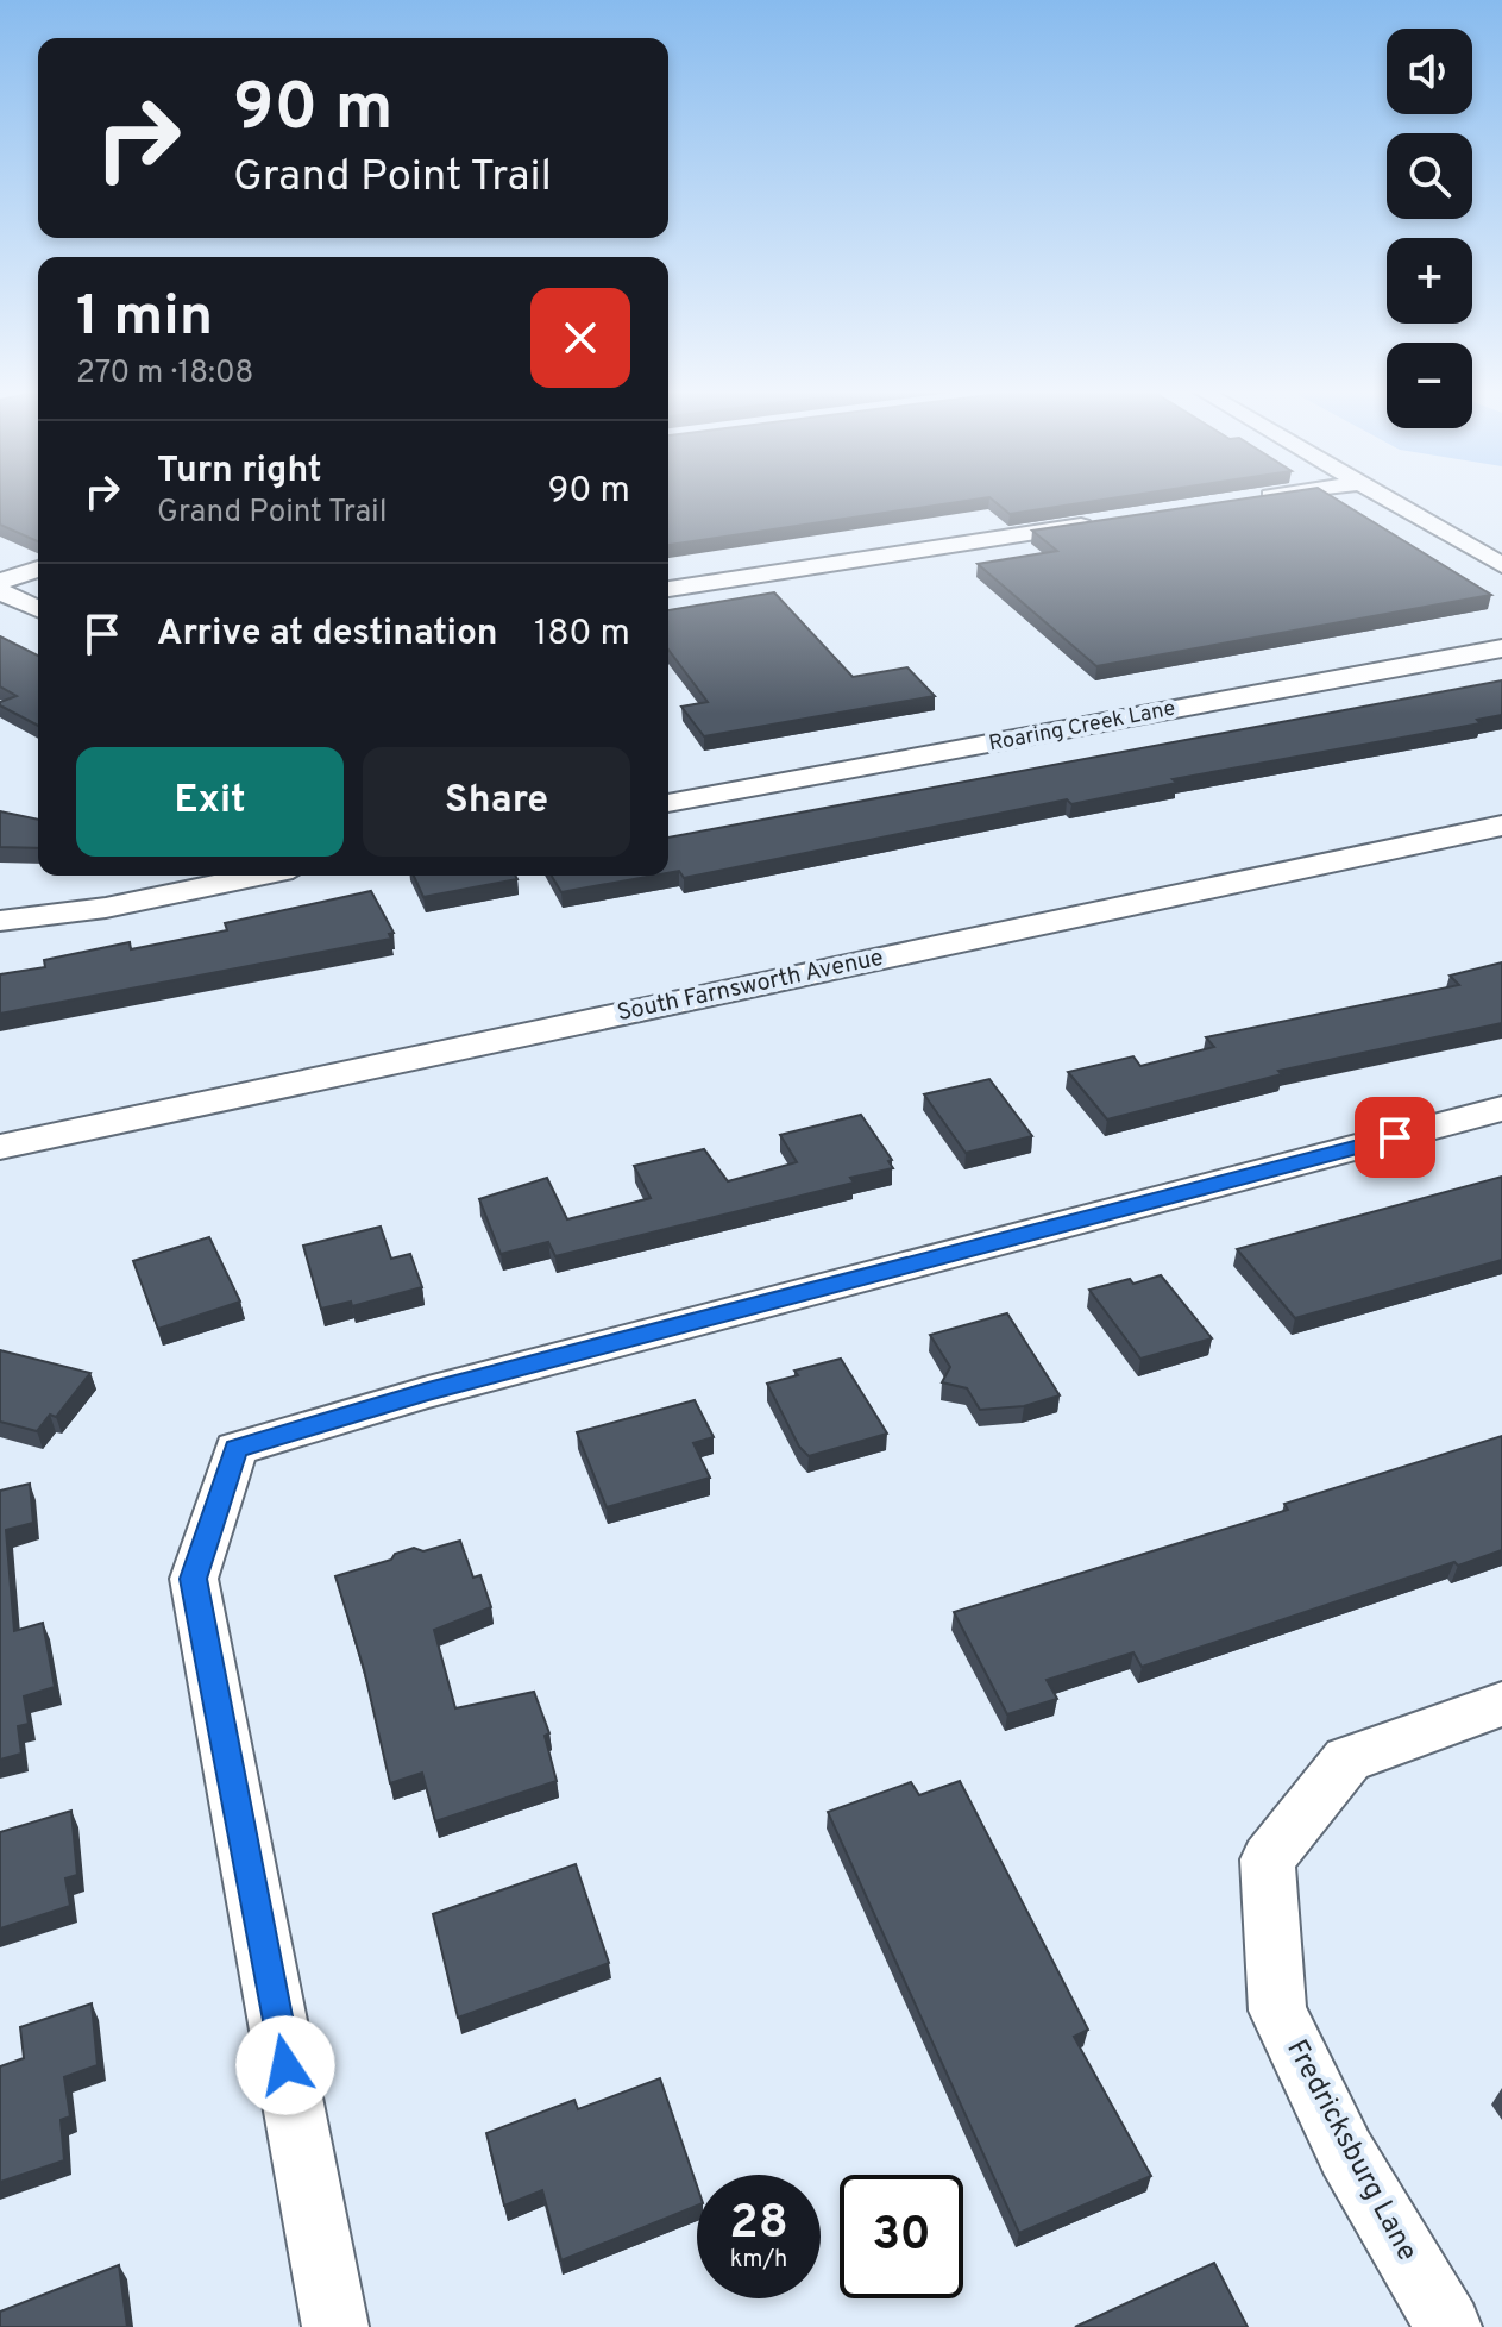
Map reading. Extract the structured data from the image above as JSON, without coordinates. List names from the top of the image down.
{
  "streets": {
    "street": ["Roaring Creek Lane", "South Farnsworth Avenue", "Fredricksburg Lane"]
  },
  "page": {
    "map_buttons": ["+", "−"],
    "turn": ["90 m", "Grand Point Trail"],
    "heading": ["1 min", "270 m · 18:08"],
    "list": [
      {
        "name": "Turn right",
        "note": "Grand Point Trail",
        "value": "90 m"
      },
      {
        "name": "Arrive at destination",
        "value": "180 m"
      }
    ],
    "buttons": ["Exit", "Share"],
    "speed": "28 km/h",
    "limit": "30"
  }
}
